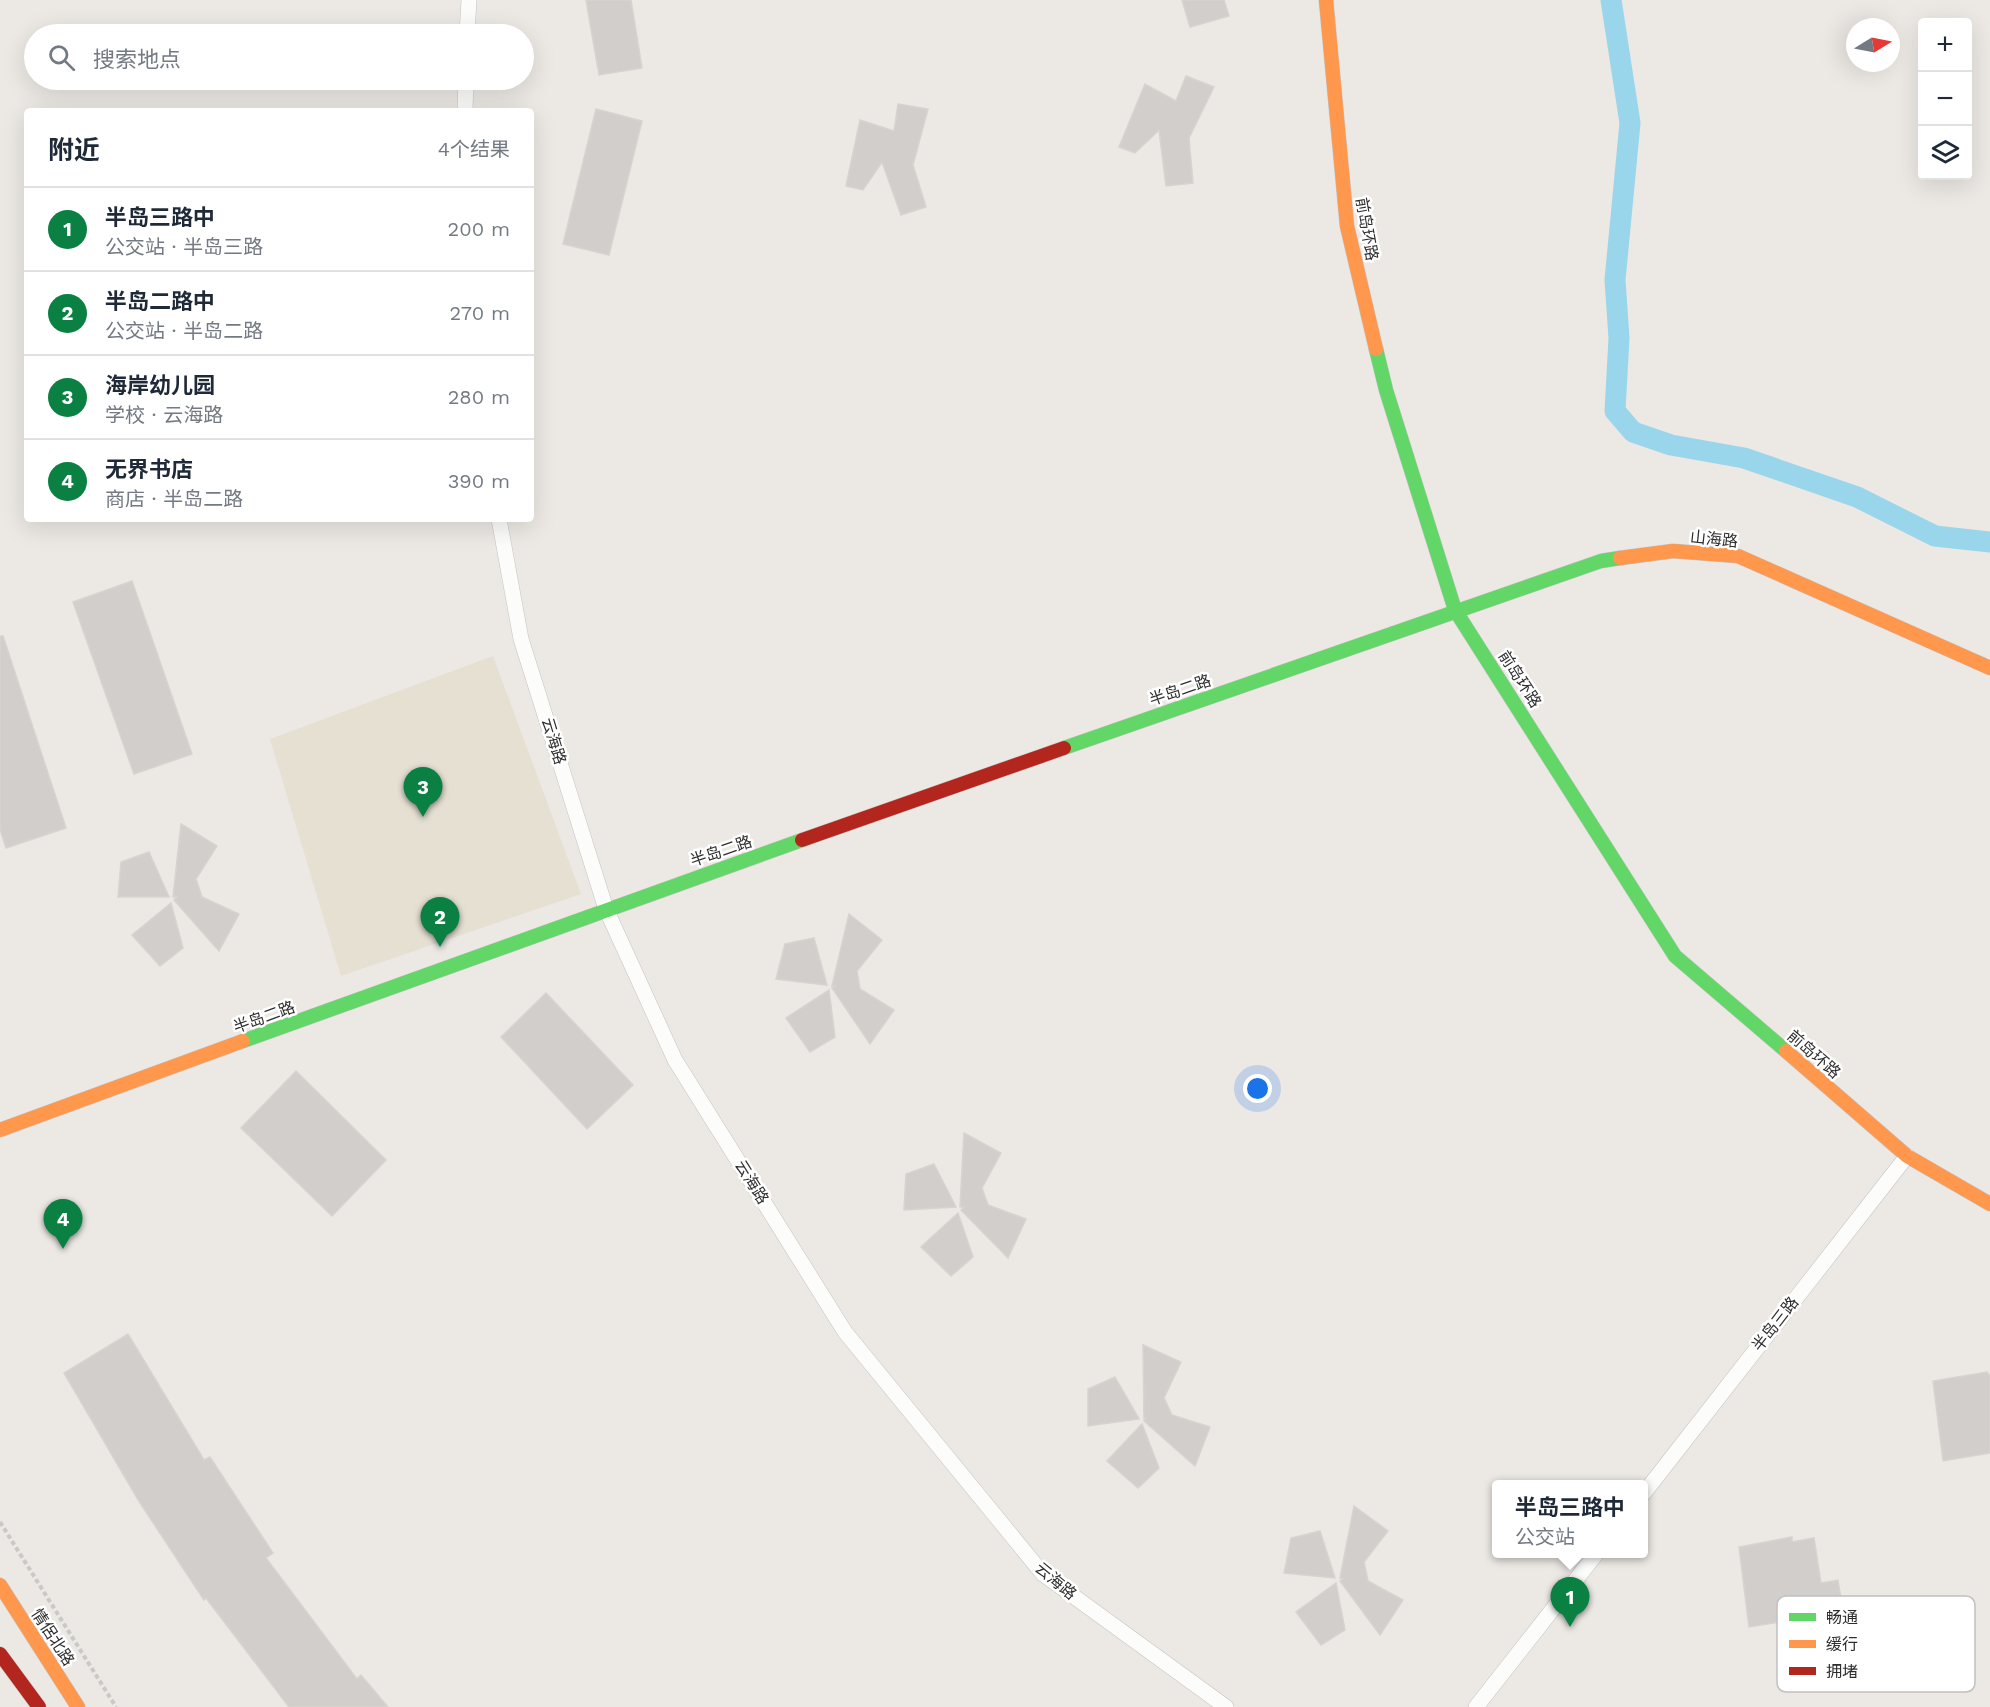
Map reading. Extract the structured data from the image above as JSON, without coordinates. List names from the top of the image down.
{
  "streets": {
    "street": [
      "前岛环路",
      "山海路",
      "半岛二路",
      "云海路",
      "半岛三路",
      "情侶北路"
    ]
  },
  "crossings": [
    ["前岛环路", "山海路"],
    ["前岛环路", "半岛二路"],
    ["前岛环路", "半岛三路"],
    ["山海路", "半岛二路"],
    ["半岛二路", "云海路"]
  ],
  "legend": ["畅通", "缓行", "拥堵"],
  "north": "right",
  "page": {
    "map_buttons": ["+", "−"],
    "search": "搜索地点",
    "heading": ["附近", "4个结果"],
    "list": [
      {
        "mark": "1",
        "name": "半岛三路中",
        "note": "公交站 · 半岛三路",
        "value": "200 m"
      },
      {
        "mark": "2",
        "name": "半岛二路中",
        "note": "公交站 · 半岛二路",
        "value": "270 m"
      },
      {
        "mark": "3",
        "name": "海岸幼儿园",
        "note": "学校 · 云海路",
        "value": "280 m"
      },
      {
        "mark": "4",
        "name": "无界书店",
        "note": "商店 · 半岛二路",
        "value": "390 m"
      }
    ],
    "pins": [
      "3",
      "2",
      "4",
      "1"
    ],
    "popup": ["半岛三路中", "公交站"]
  }
}
